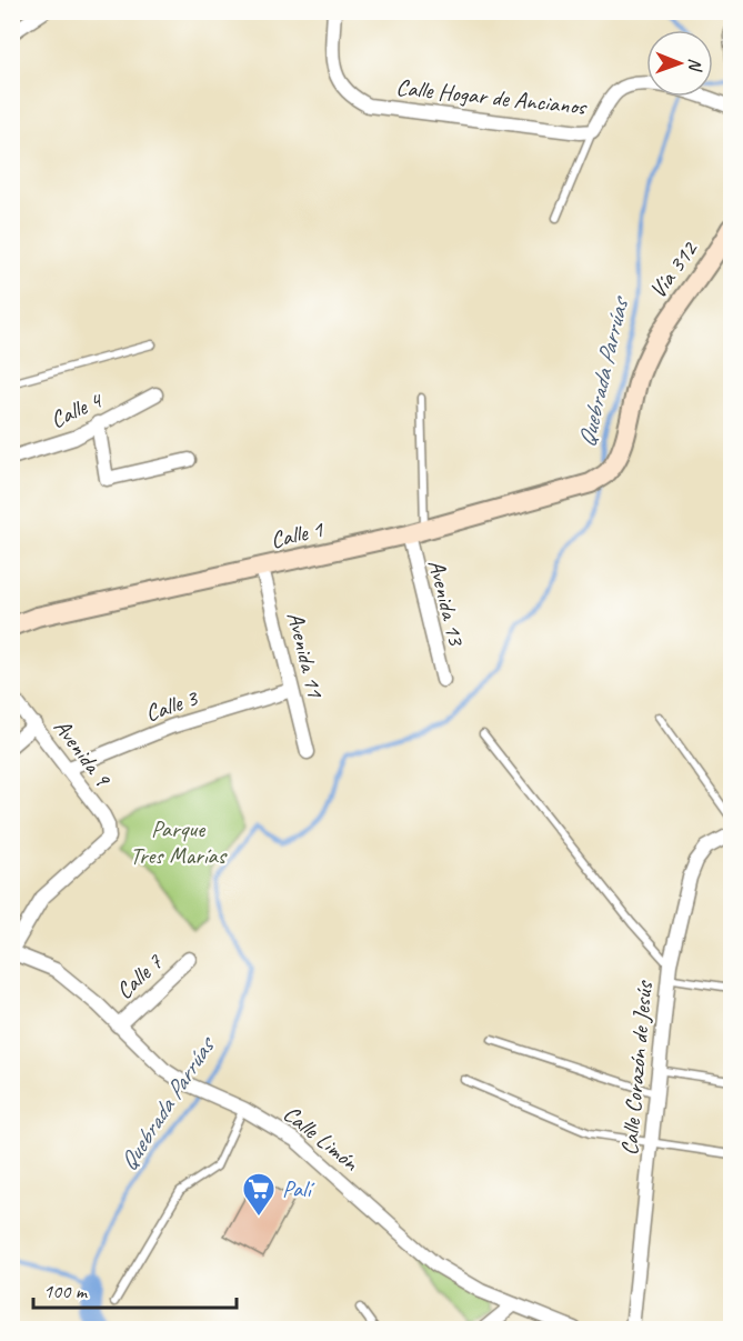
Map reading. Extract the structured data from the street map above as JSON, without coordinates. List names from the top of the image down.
{
  "streets": {
    "street": [
      "Calle Hogar de Ancianos",
      "Vía 312",
      "Calle 4",
      "Calle 1",
      "Avenida 13",
      "Avenida 11",
      "Calle 3",
      "Avenida 9",
      "Calle 7",
      "Calle Corazón de Jesús",
      "Calle Limón"
    ]
  },
  "crossings": [
    ["Vía 312", "Calle 1"],
    ["Calle 1", "Avenida 13"],
    ["Calle 1", "Avenida 11"],
    ["Avenida 11", "Calle 3"],
    ["Calle 3", "Avenida 9"],
    ["Avenida 9", "Calle Limón"],
    ["Calle 7", "Calle Limón"]
  ],
  "water": ["Quebrada Parrúas"],
  "parks": ["Parque Tres Marías"],
  "places": {
    "supermarket": ["Palí"]
  },
  "scale_bar": "100 m",
  "north": "right"
}
